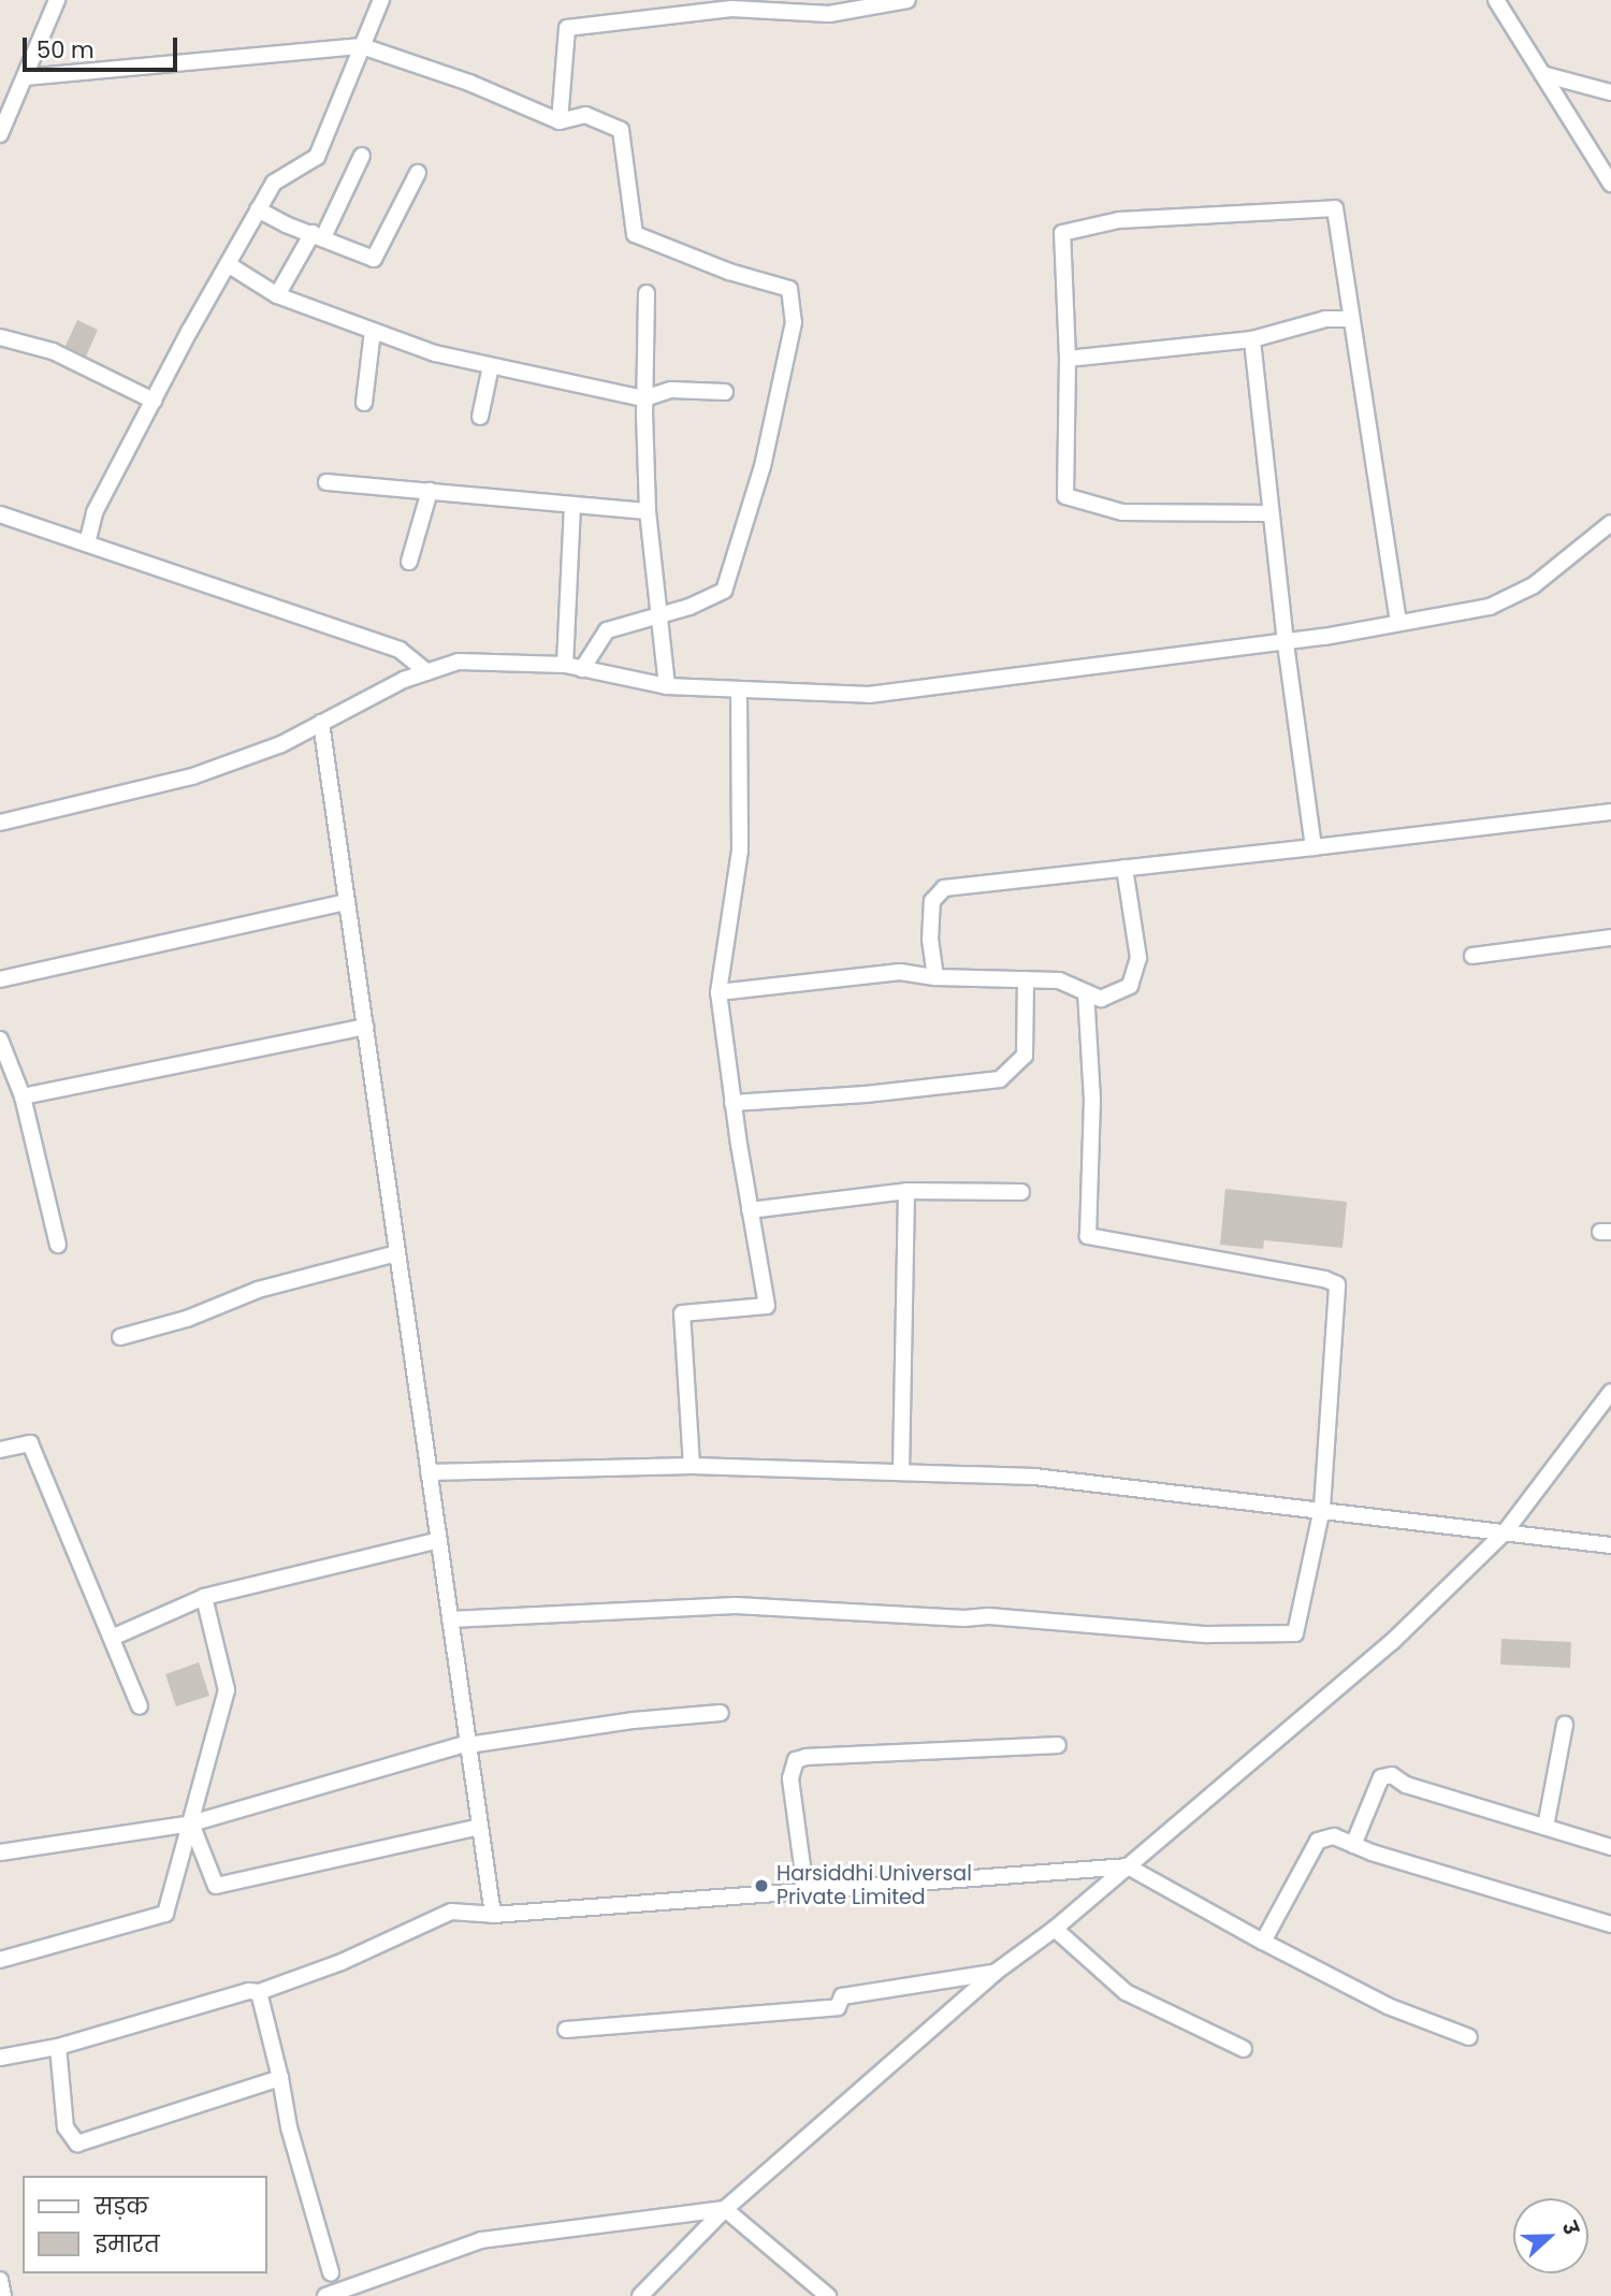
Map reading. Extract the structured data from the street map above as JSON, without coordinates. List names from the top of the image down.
{
  "places": ["Harsiddhi Universal Private Limited"],
  "legend": ["सड़क", "इमारत"],
  "scale_bar": "50 m",
  "north": "right"
}
